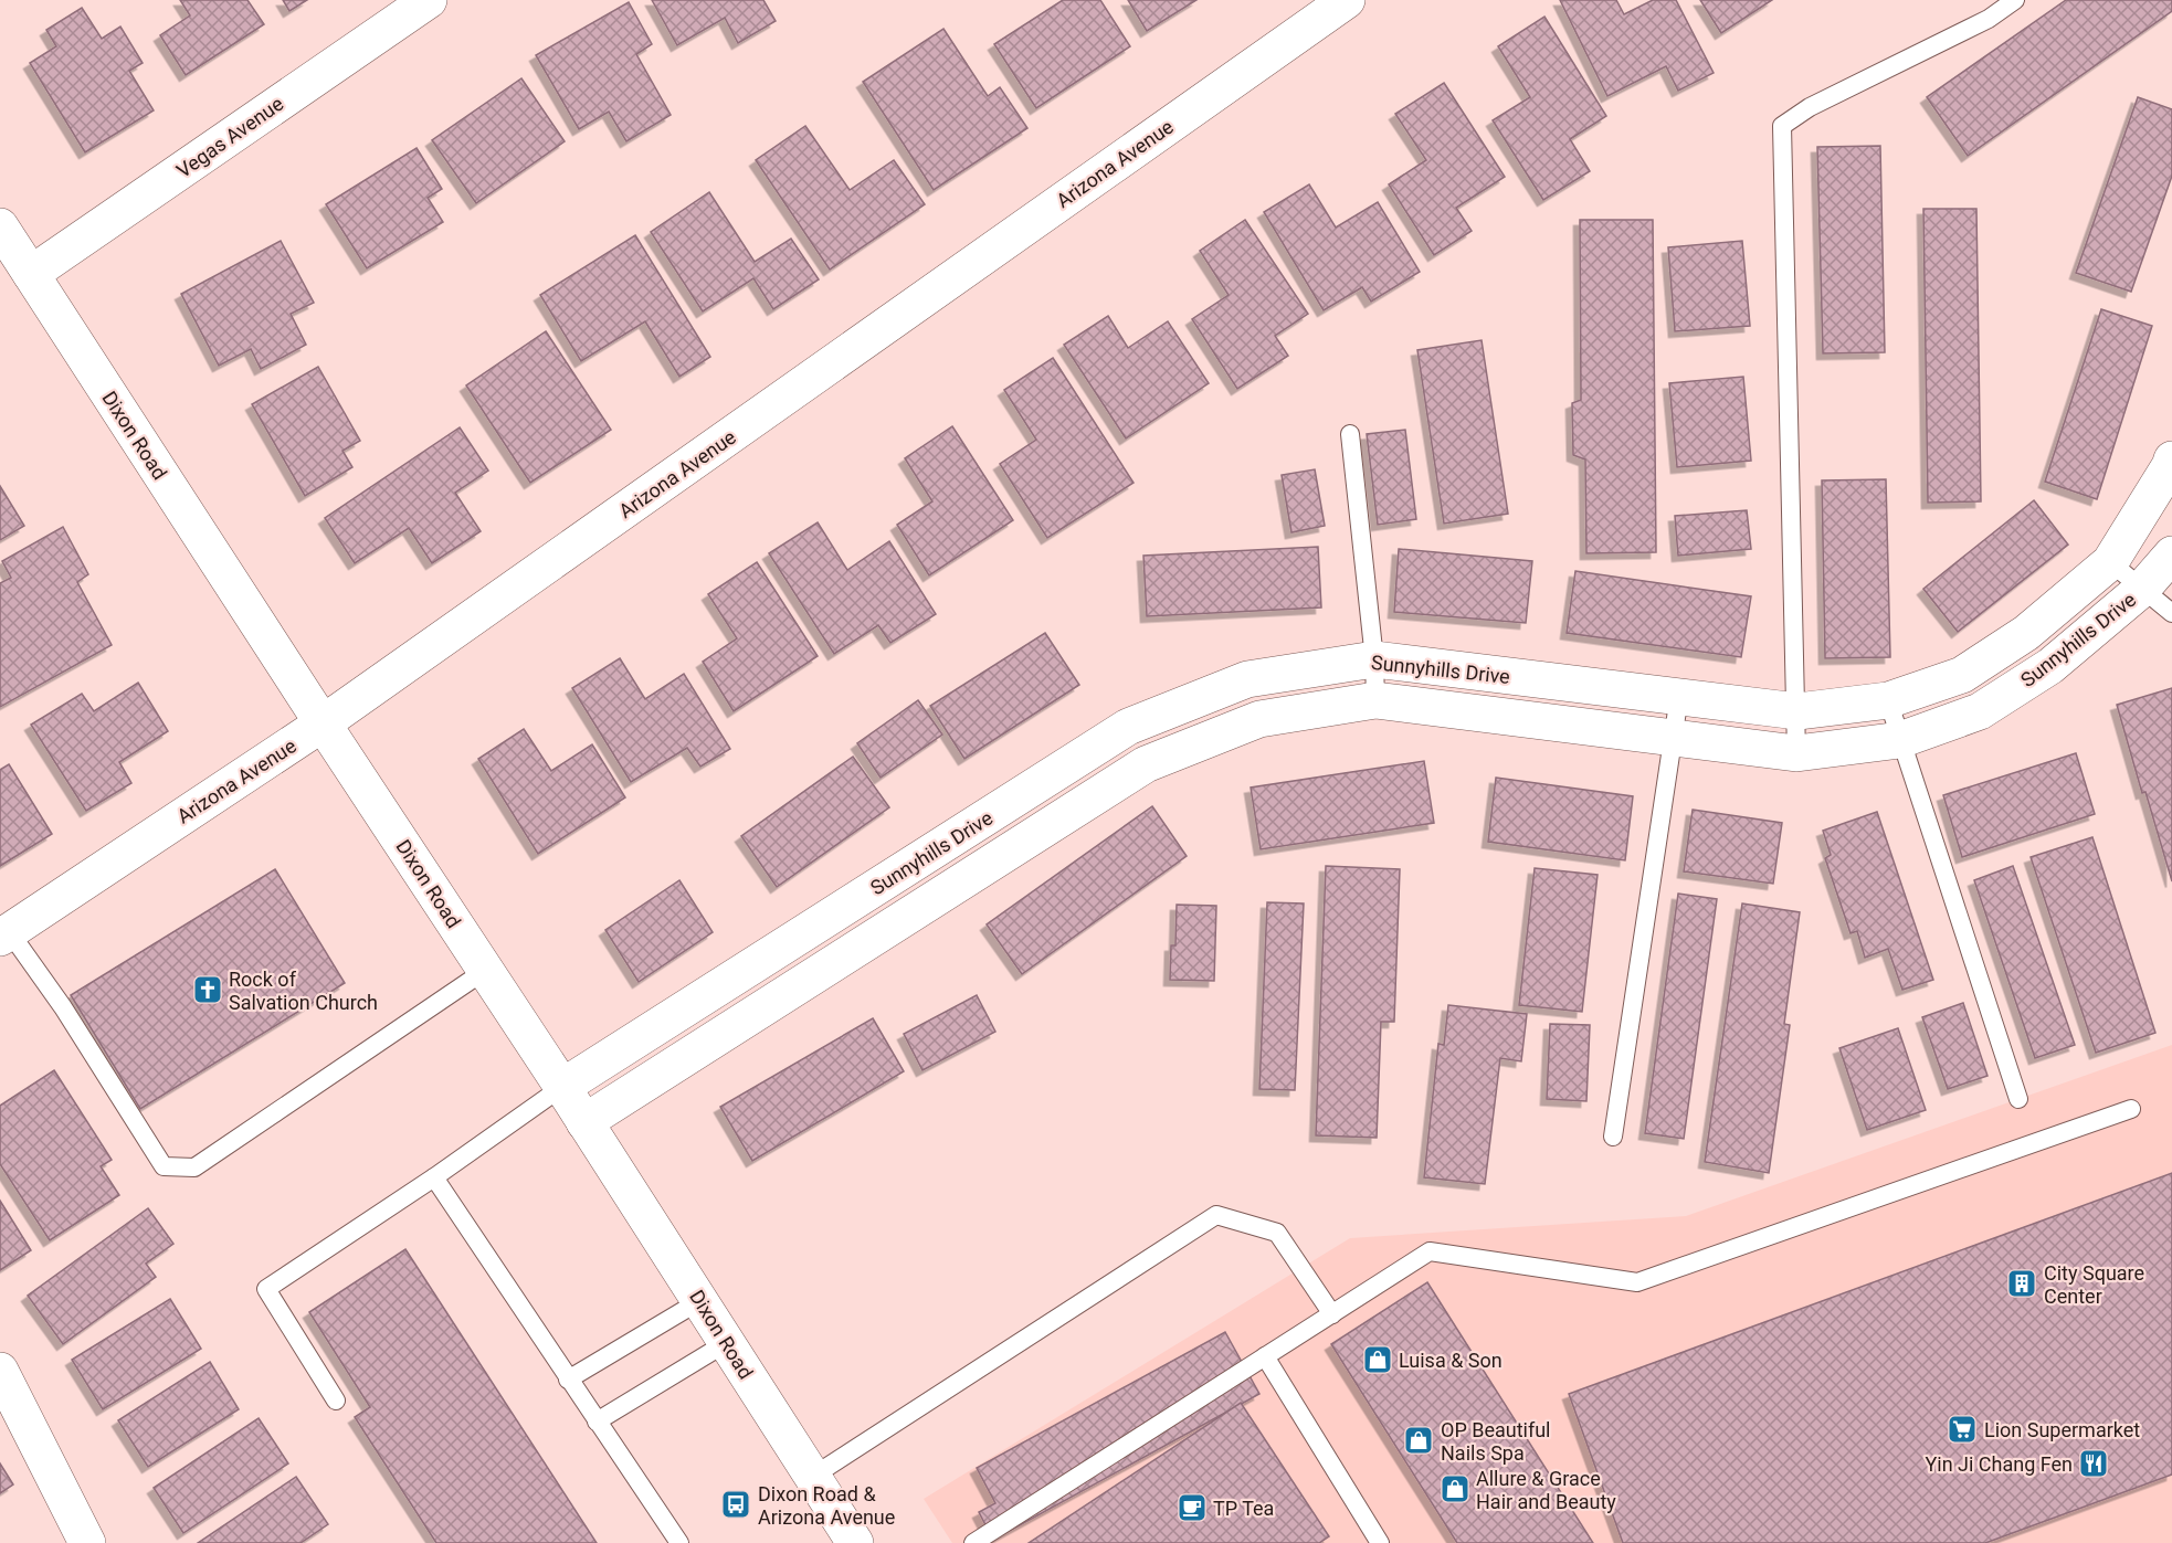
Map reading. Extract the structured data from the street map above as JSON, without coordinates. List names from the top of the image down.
{
  "streets": {
    "street": [
      "Vegas Avenue",
      "Arizona Avenue",
      "Dixon Road",
      "Sunnyhills Drive"
    ]
  },
  "crossings": [
    ["Vegas Avenue", "Dixon Road"],
    ["Arizona Avenue", "Dixon Road"],
    ["Dixon Road", "Sunnyhills Drive"]
  ],
  "places": {
    "church": ["Rock of Salvation Church"],
    "building": ["City Square Center"],
    "shop": ["Luisa & Son", "OP Beautiful Nails Spa", "Allure & Grace Hair and Beauty"],
    "supermarket": ["Lion Supermarket"],
    "restaurant": ["Yin Ji Chang Fen"],
    "bus stop": ["Dixon Road & Arizona Avenue"],
    "cafe": ["TP Tea"]
  }
}
